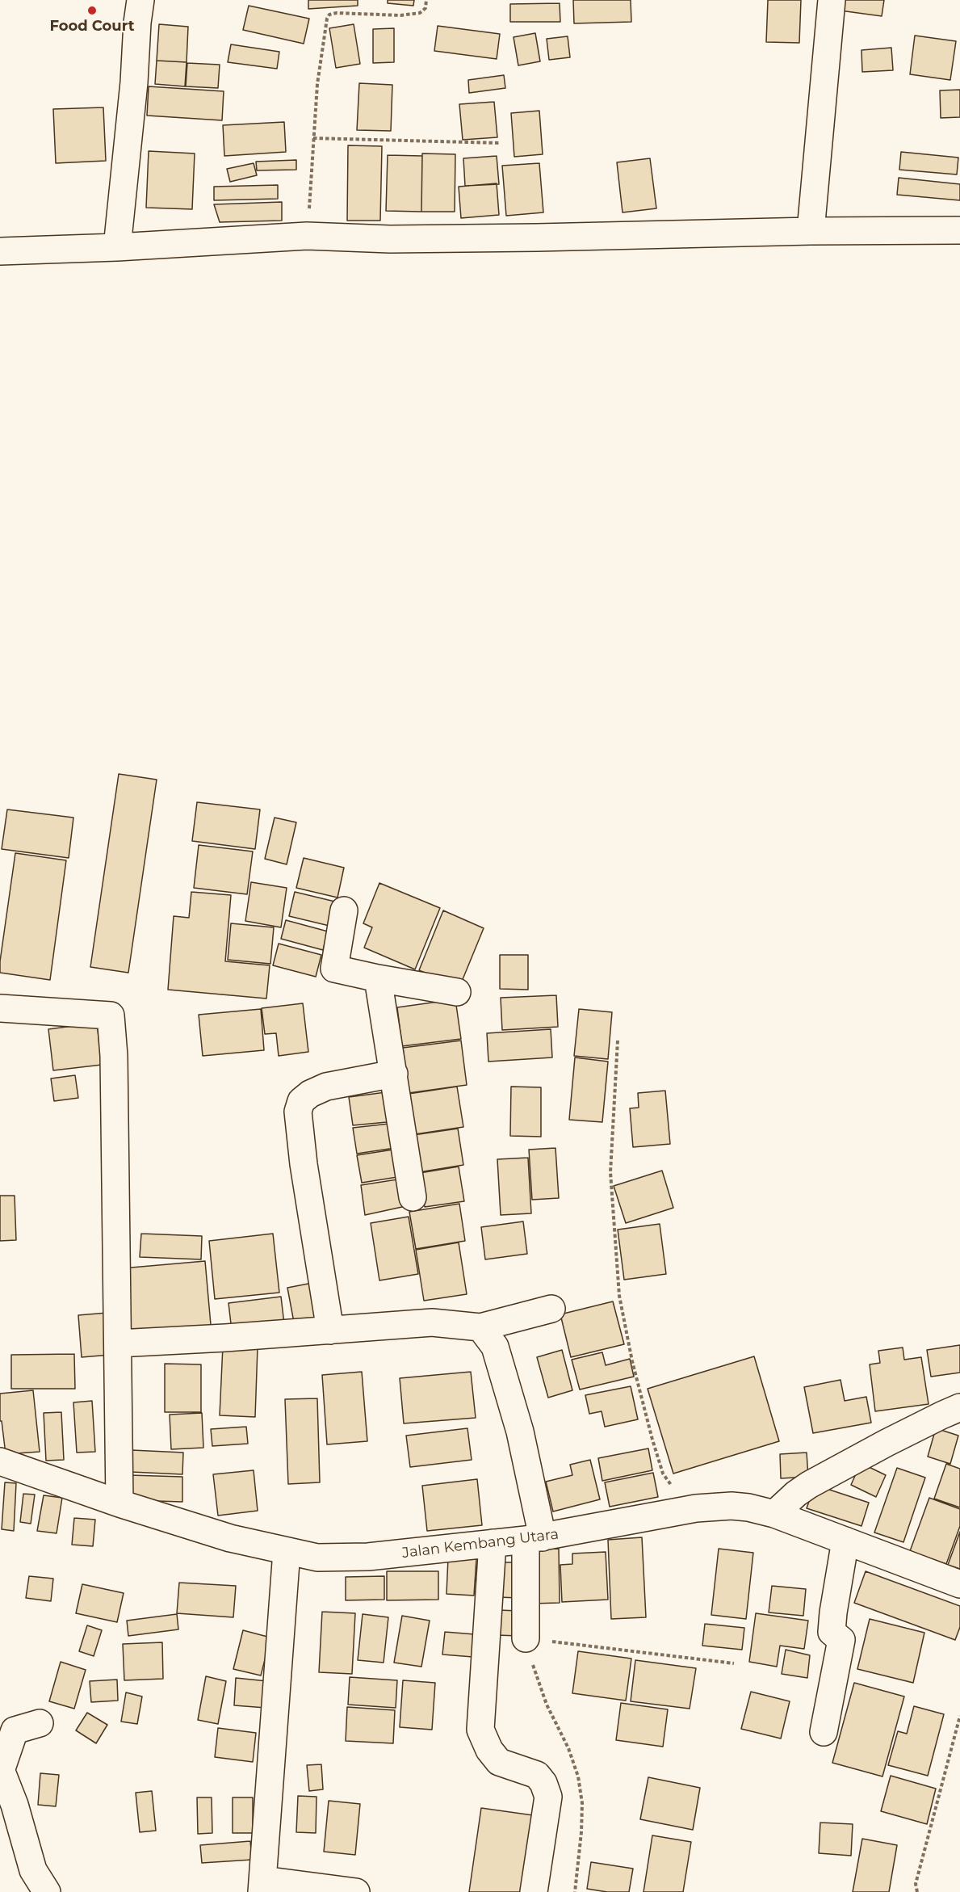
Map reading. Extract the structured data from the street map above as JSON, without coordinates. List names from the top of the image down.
{
  "streets": {
    "street": ["Jalan Kembang Utara"]
  },
  "places": ["Food Court"]
}
